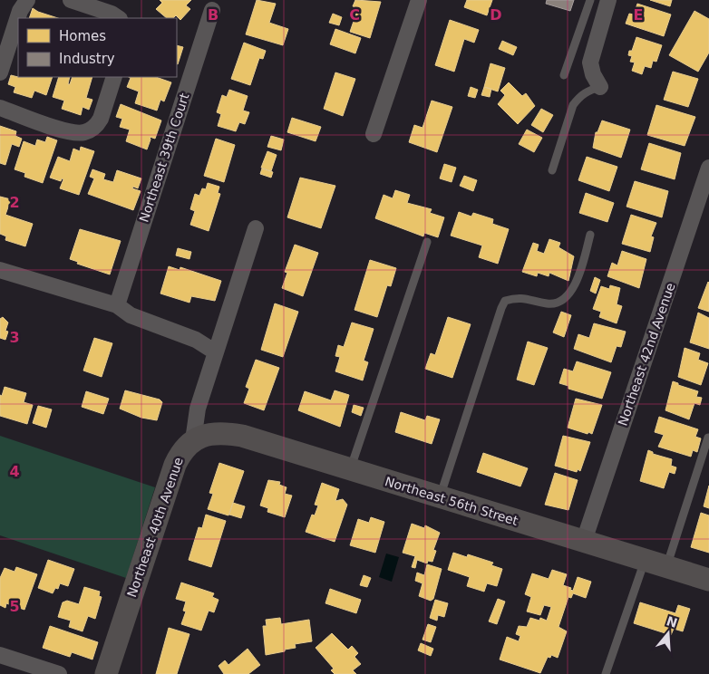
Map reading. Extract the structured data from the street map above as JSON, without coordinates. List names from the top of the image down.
{
  "streets": {
    "street": [
      "Northeast 39th Court",
      "Northeast 42nd Avenue",
      "Northeast 56th Street",
      "Northeast 40th Avenue"
    ]
  },
  "crossings": [
    ["Northeast 42nd Avenue", "Northeast 56th Street"],
    ["Northeast 56th Street", "Northeast 40th Avenue"]
  ],
  "legend": ["Homes", "Industry"],
  "north": "top",
  "grid": {
    "columns": [
      "B",
      "C",
      "D",
      "E"
    ],
    "rows": [
      "2",
      "3",
      "4",
      "5"
    ]
  }
}
